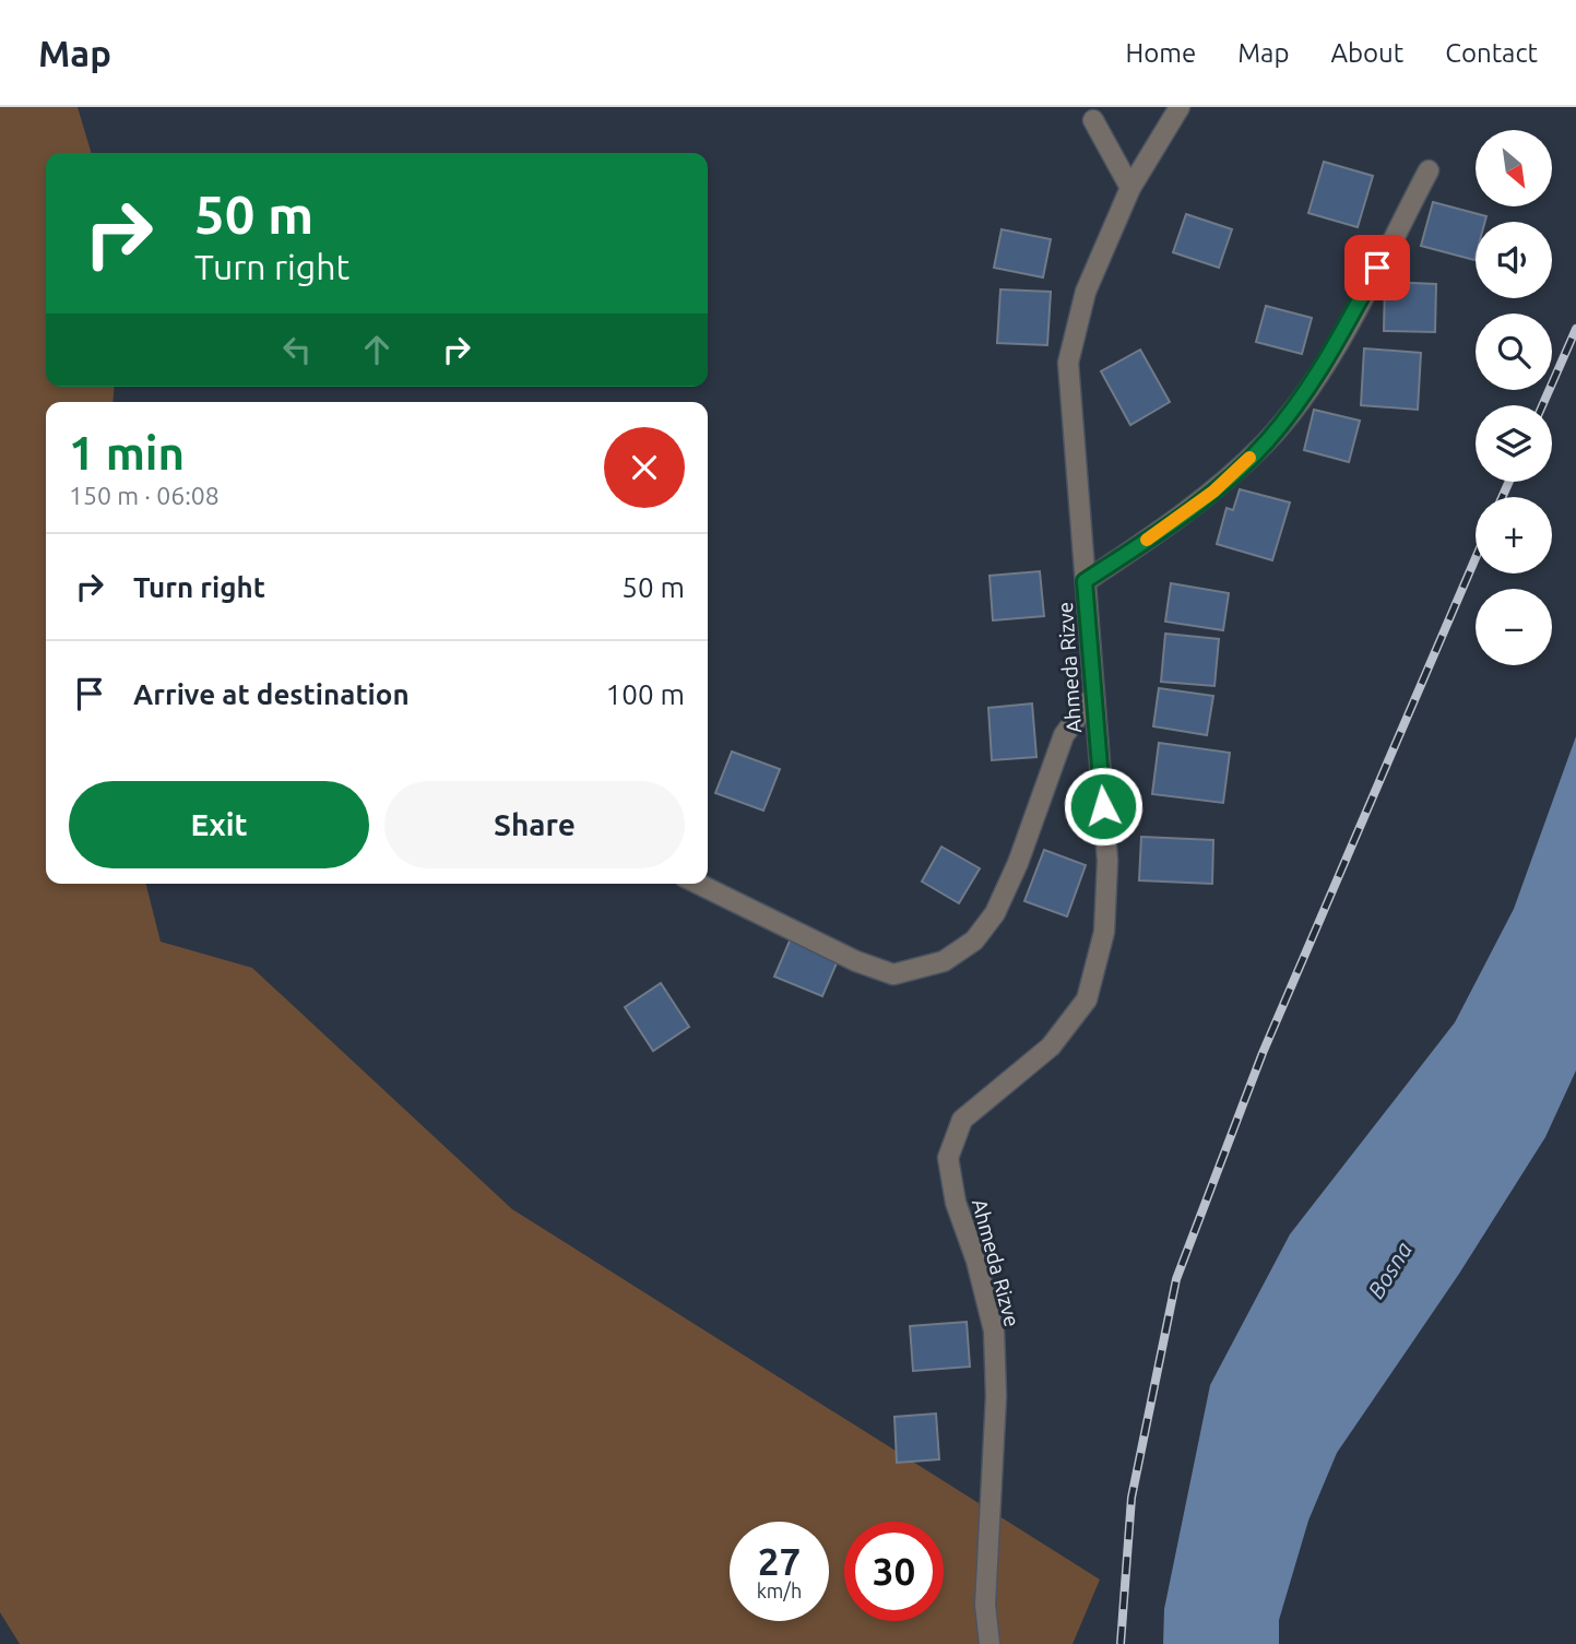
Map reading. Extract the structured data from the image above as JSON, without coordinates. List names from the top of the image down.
{
  "streets": {
    "street": ["Ahmeda Rizve"]
  },
  "water": ["Bosna"],
  "north": "bottom right",
  "page": {
    "header": "Map",
    "nav": [
      "Home",
      "Map",
      "About",
      "Contact"
    ],
    "map_buttons": ["+", "−"],
    "turn": ["50 m", "Turn right"],
    "heading": ["1 min", "150 m · 06:08"],
    "list": [
      {
        "name": "Turn right",
        "value": "50 m"
      },
      {
        "name": "Arrive at destination",
        "value": "100 m"
      }
    ],
    "buttons": ["Exit", "Share"],
    "speed": "27 km/h",
    "limit": "30"
  }
}
